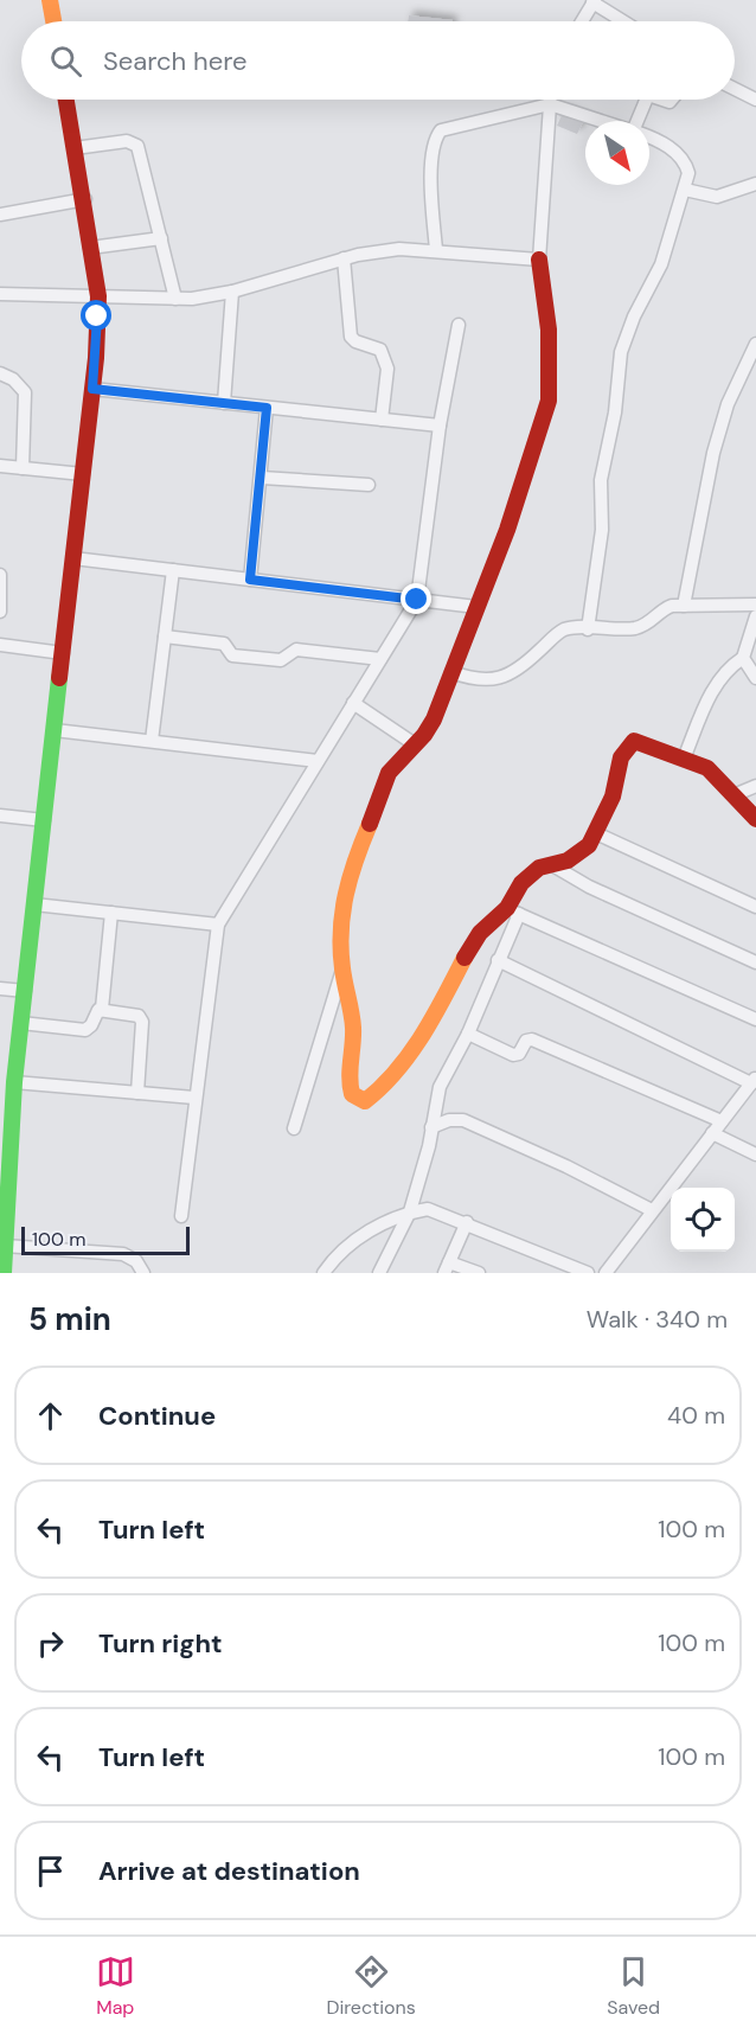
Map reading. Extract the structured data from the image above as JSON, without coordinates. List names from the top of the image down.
{
  "scale_bar": "100 m",
  "north": "bottom right",
  "page": {
    "search": "Search here",
    "scale": "100 m",
    "heading": ["5 min", "Walk · 340 m"],
    "list": [
      ["Continue", "40 m"],
      ["Turn left", "100 m"],
      ["Turn right", "100 m"],
      ["Turn left", "100 m"],
      "Arrive at destination"
    ],
    "nav": ["Map", "Directions", "Saved"]
  }
}
